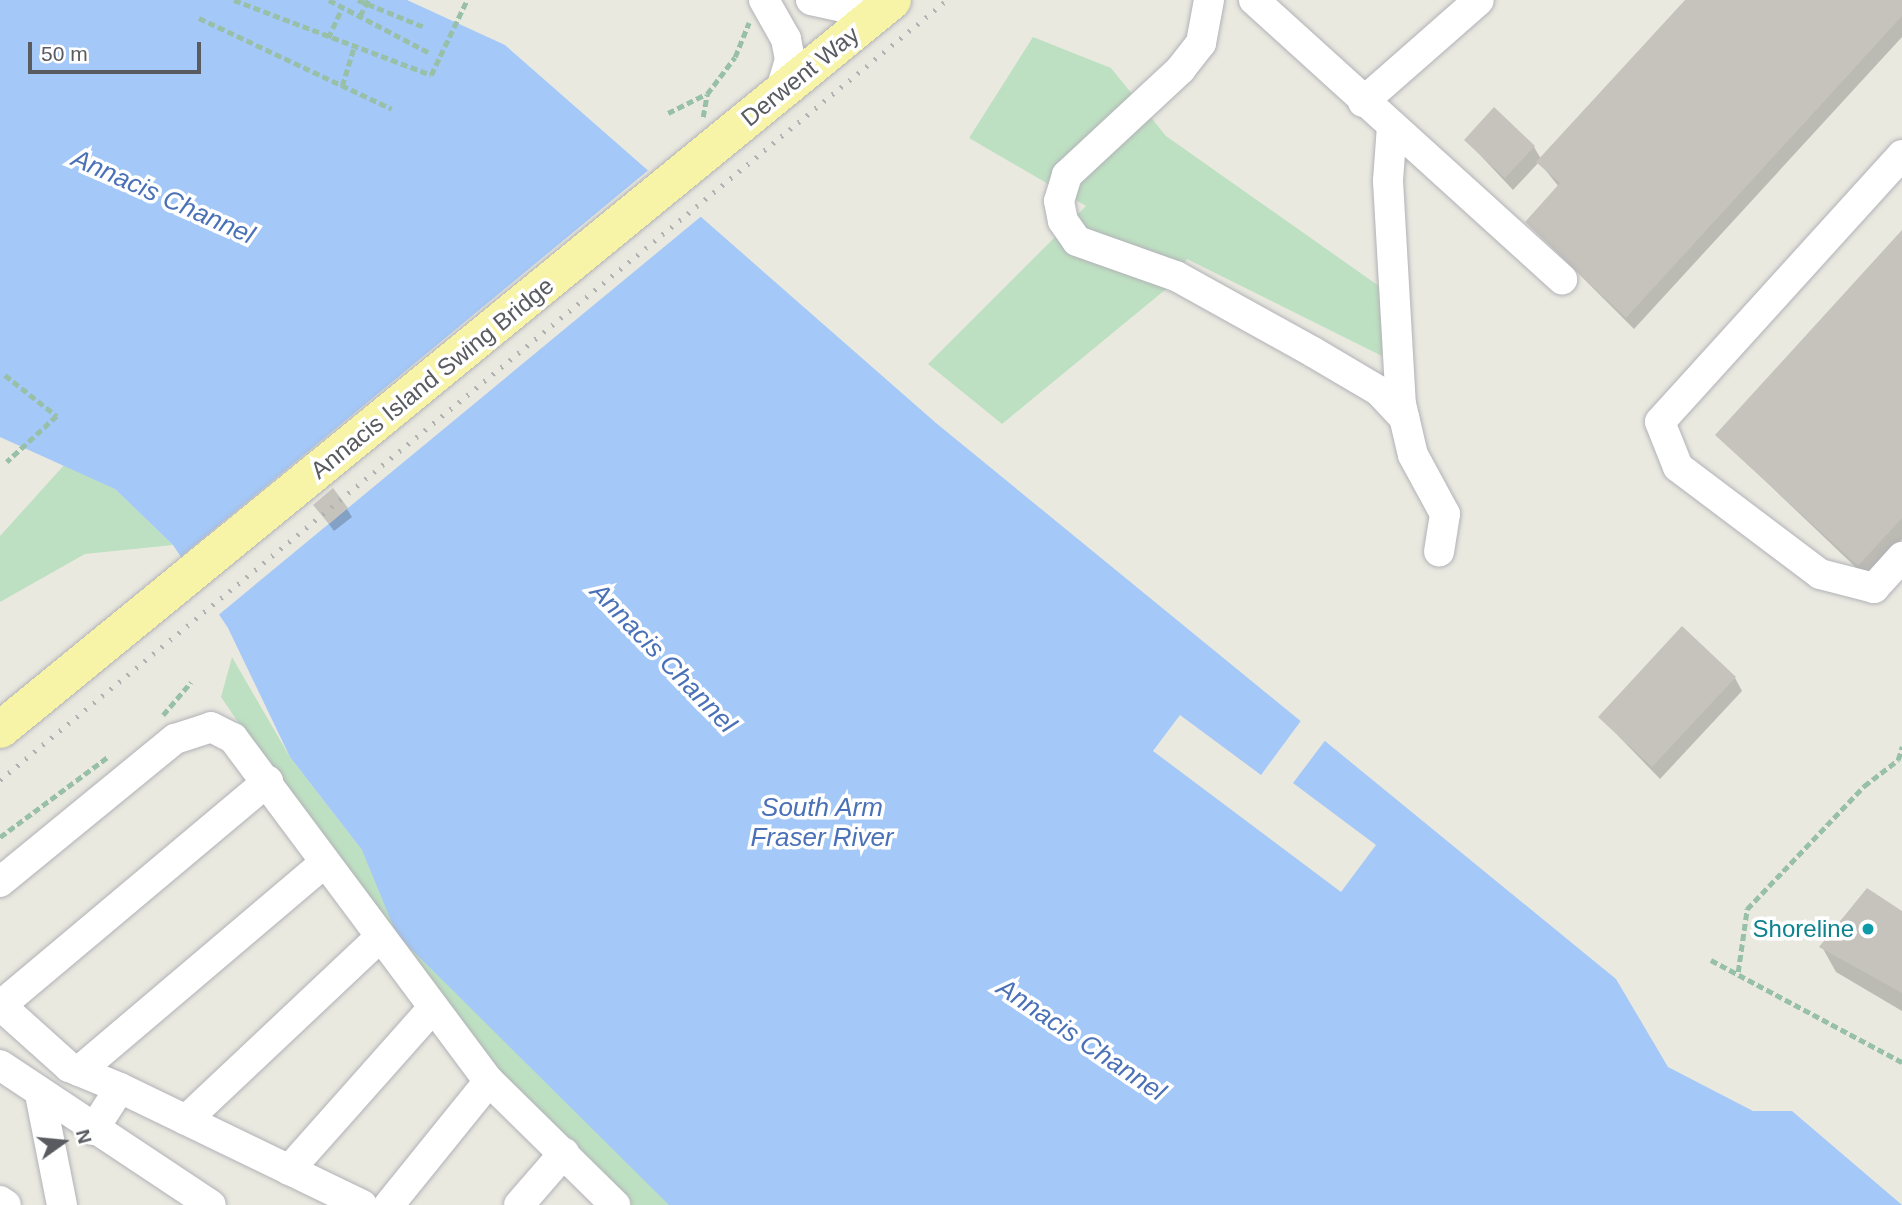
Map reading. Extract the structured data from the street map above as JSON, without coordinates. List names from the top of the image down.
{
  "streets": {
    "main road": ["Derwent Way", "Annacis Island Swing Bridge"]
  },
  "crossings": [
    ["Derwent Way", "Annacis Island Swing Bridge"]
  ],
  "water": ["Annacis Channel", "South Arm Fraser River"],
  "places": ["Shoreline"],
  "scale_bar": "50 m",
  "north": "right"
}
